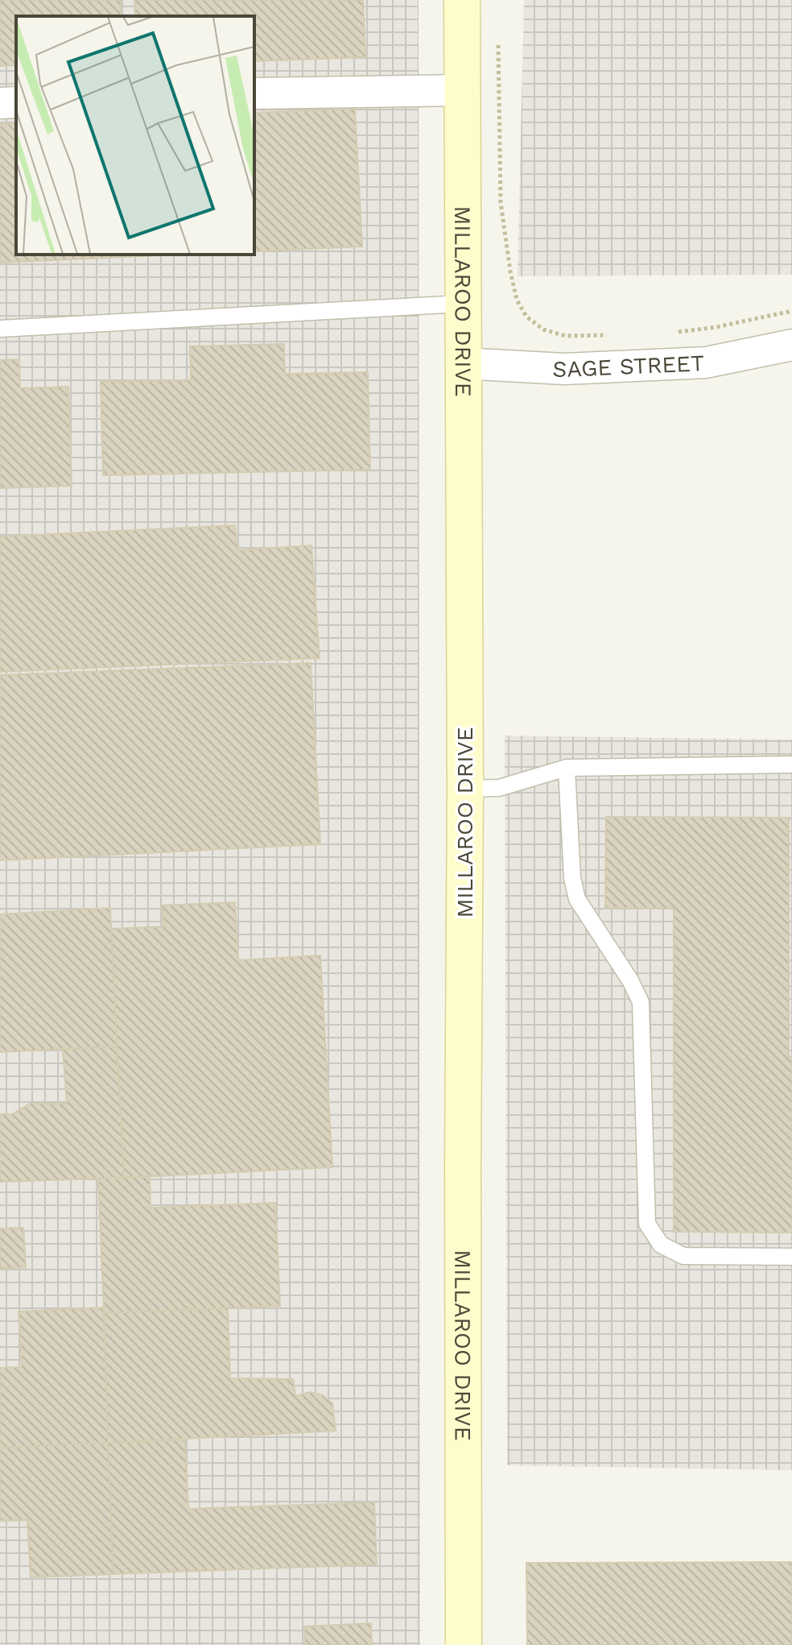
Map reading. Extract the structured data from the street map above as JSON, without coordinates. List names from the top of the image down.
{
  "streets": {
    "street": ["MILLAROO DRIVE", "SAGE STREET"]
  },
  "crossings": [
    ["MILLAROO DRIVE", "SAGE STREET"]
  ]
}
